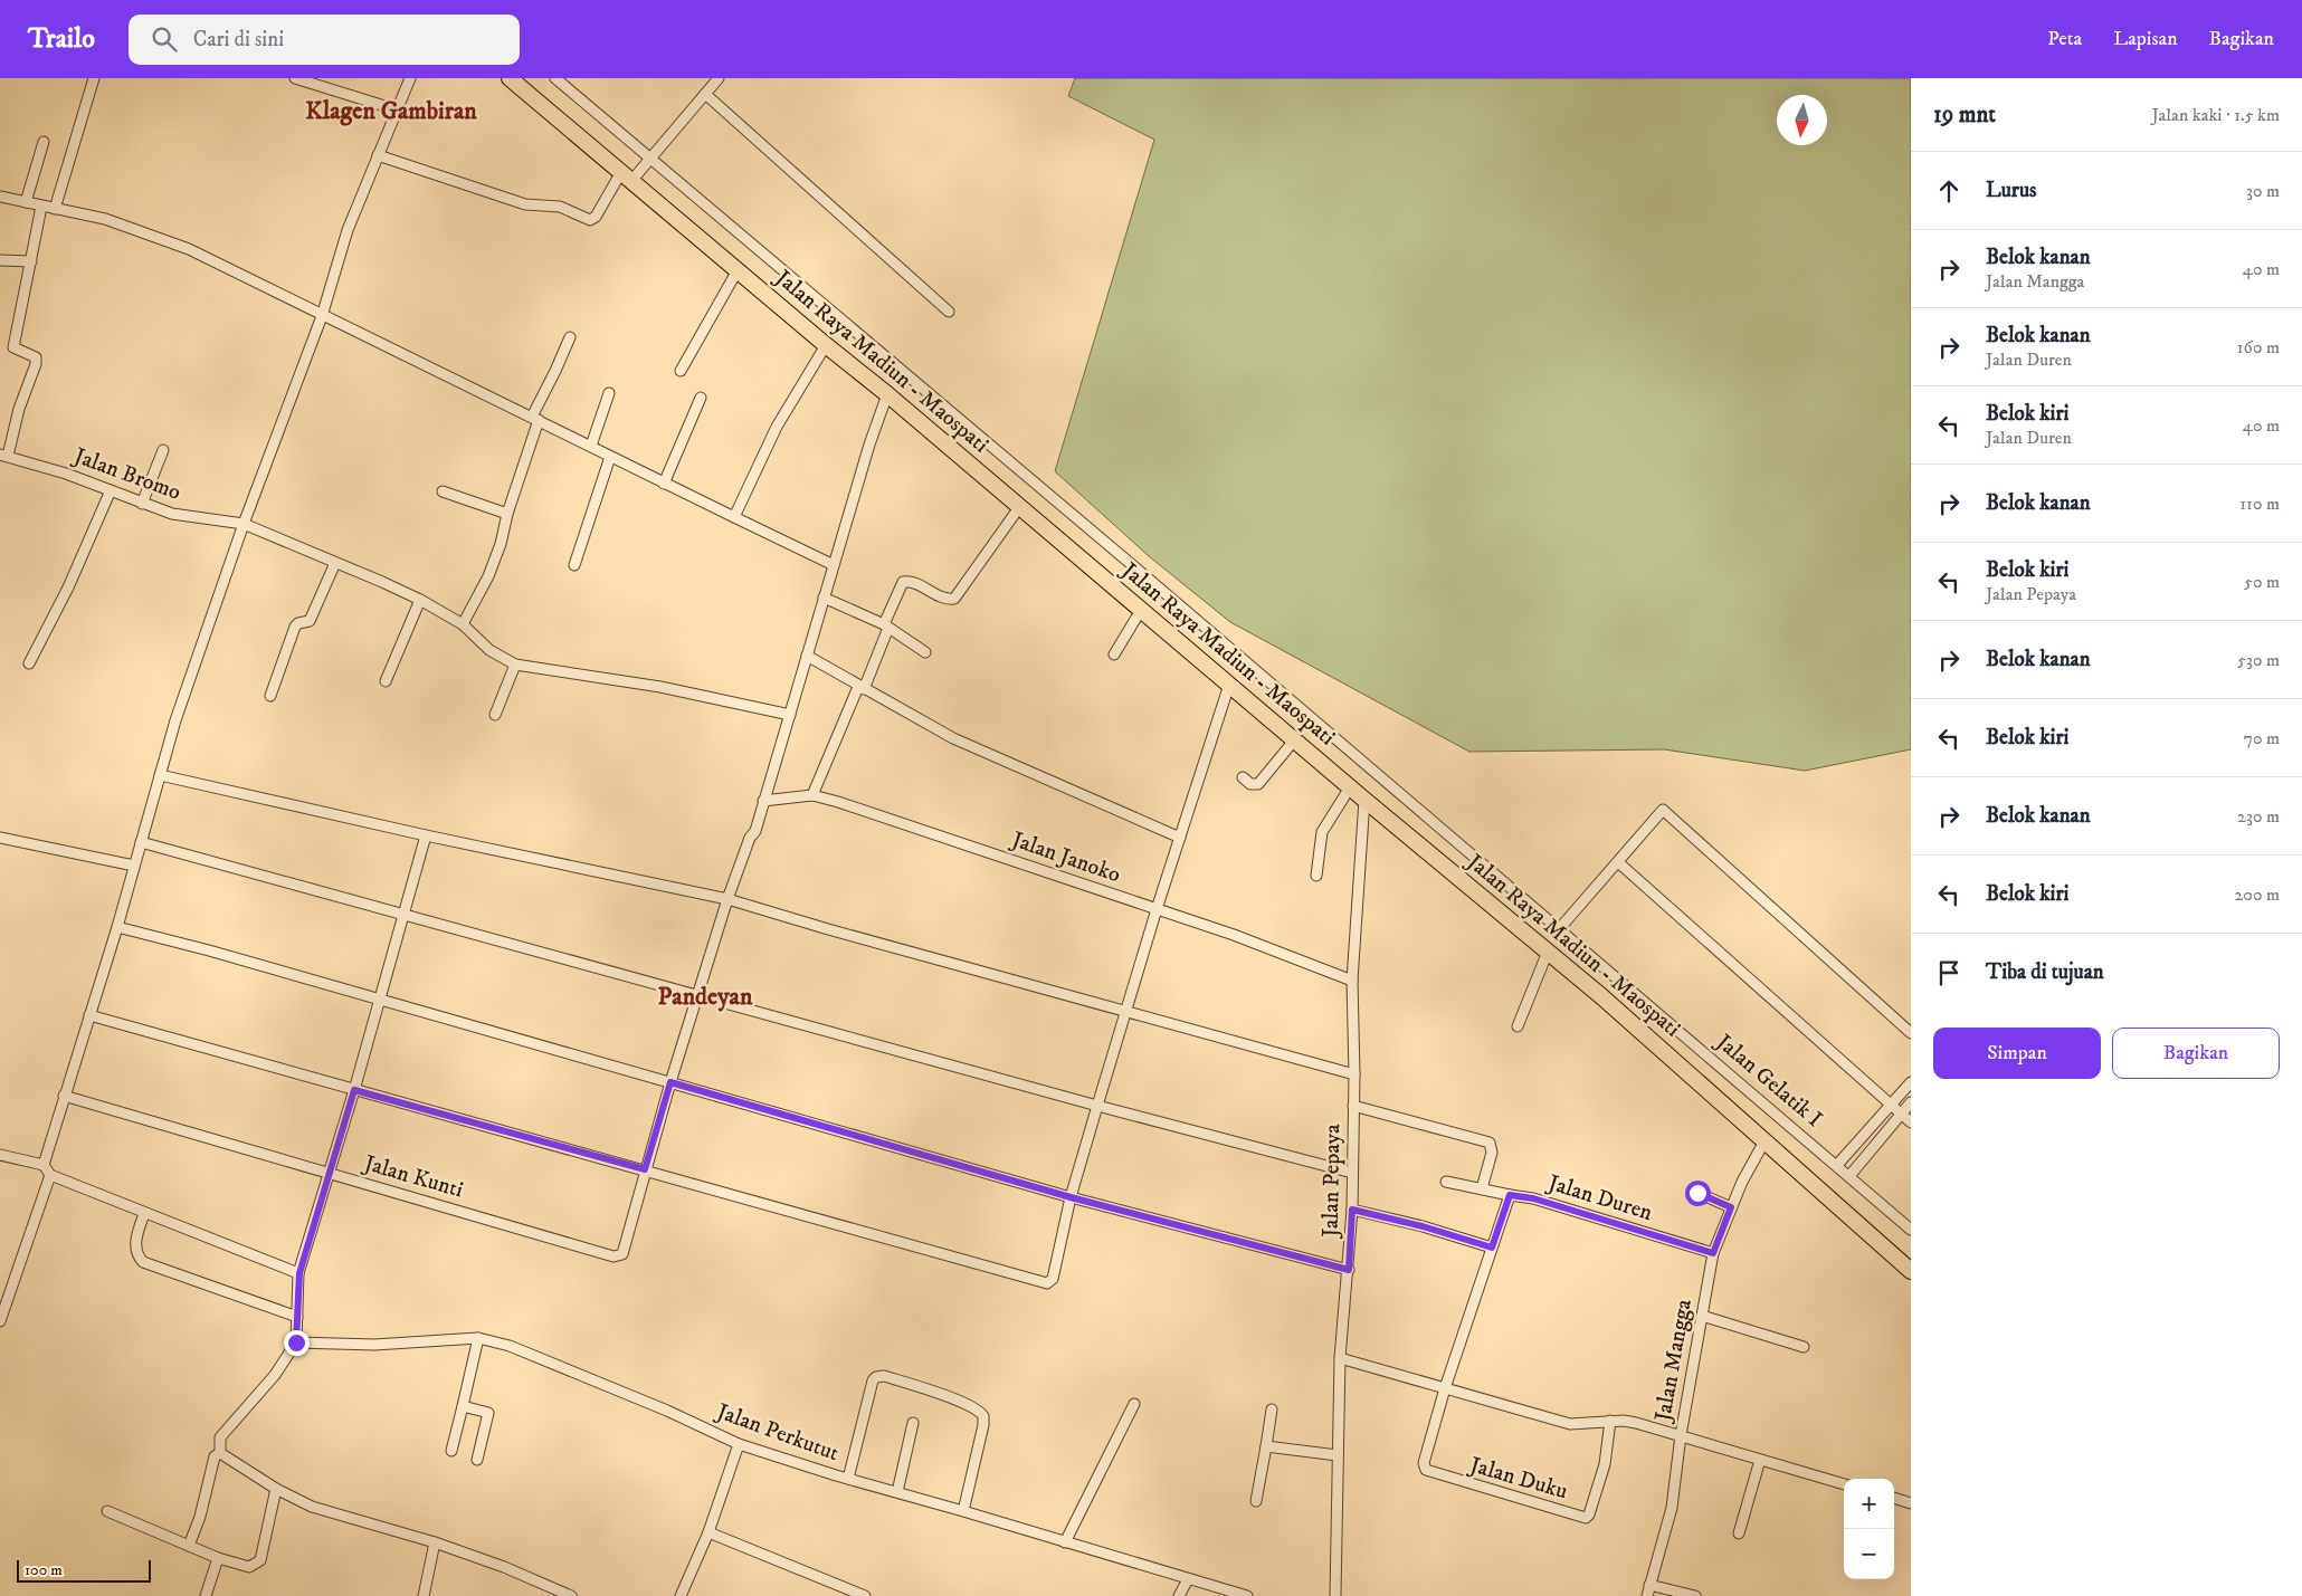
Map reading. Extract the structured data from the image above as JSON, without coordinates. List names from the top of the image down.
{
  "streets": {
    "highway": ["Jalan Raya Madiun - Maospati"],
    "street": [
      "Jalan Bromo",
      "Jalan Janoko",
      "Jalan Gelatik I",
      "Jalan Kunti",
      "Jalan Pepaya",
      "Jalan Duren",
      "Jalan Mangga",
      "Jalan Perkutut",
      "Jalan Duku"
    ]
  },
  "crossings": [
    ["Jalan Raya Madiun - Maospati", "Jalan Pepaya"],
    ["Jalan Raya Madiun - Maospati", "Jalan Mangga"],
    ["Jalan Janoko", "Jalan Pepaya"],
    ["Jalan Duren", "Jalan Mangga"]
  ],
  "districts": ["Klagen Gambiran", "Pandeyan"],
  "scale_bar": "100 m",
  "north": "bottom",
  "page": {
    "header": "Trailo",
    "search": "Cari di sini",
    "nav": ["Peta", "Lapisan", "Bagikan"],
    "heading": ["19 mnt", "Jalan kaki · 1.5 km"],
    "list": [
      ["Lurus", "30 m"],
      ["Belok kanan", "Jalan Mangga", "40 m"],
      ["Belok kanan", "Jalan Duren", "160 m"],
      ["Belok kiri", "Jalan Duren", "40 m"],
      ["Belok kanan", "110 m"],
      ["Belok kiri", "Jalan Pepaya", "50 m"],
      ["Belok kanan", "530 m"],
      ["Belok kiri", "70 m"],
      ["Belok kanan", "230 m"],
      ["Belok kiri", "200 m"],
      "Tiba di tujuan"
    ],
    "buttons": ["Simpan", "Bagikan"],
    "map_buttons": ["+", "−"],
    "scale": "100 m"
  }
}
